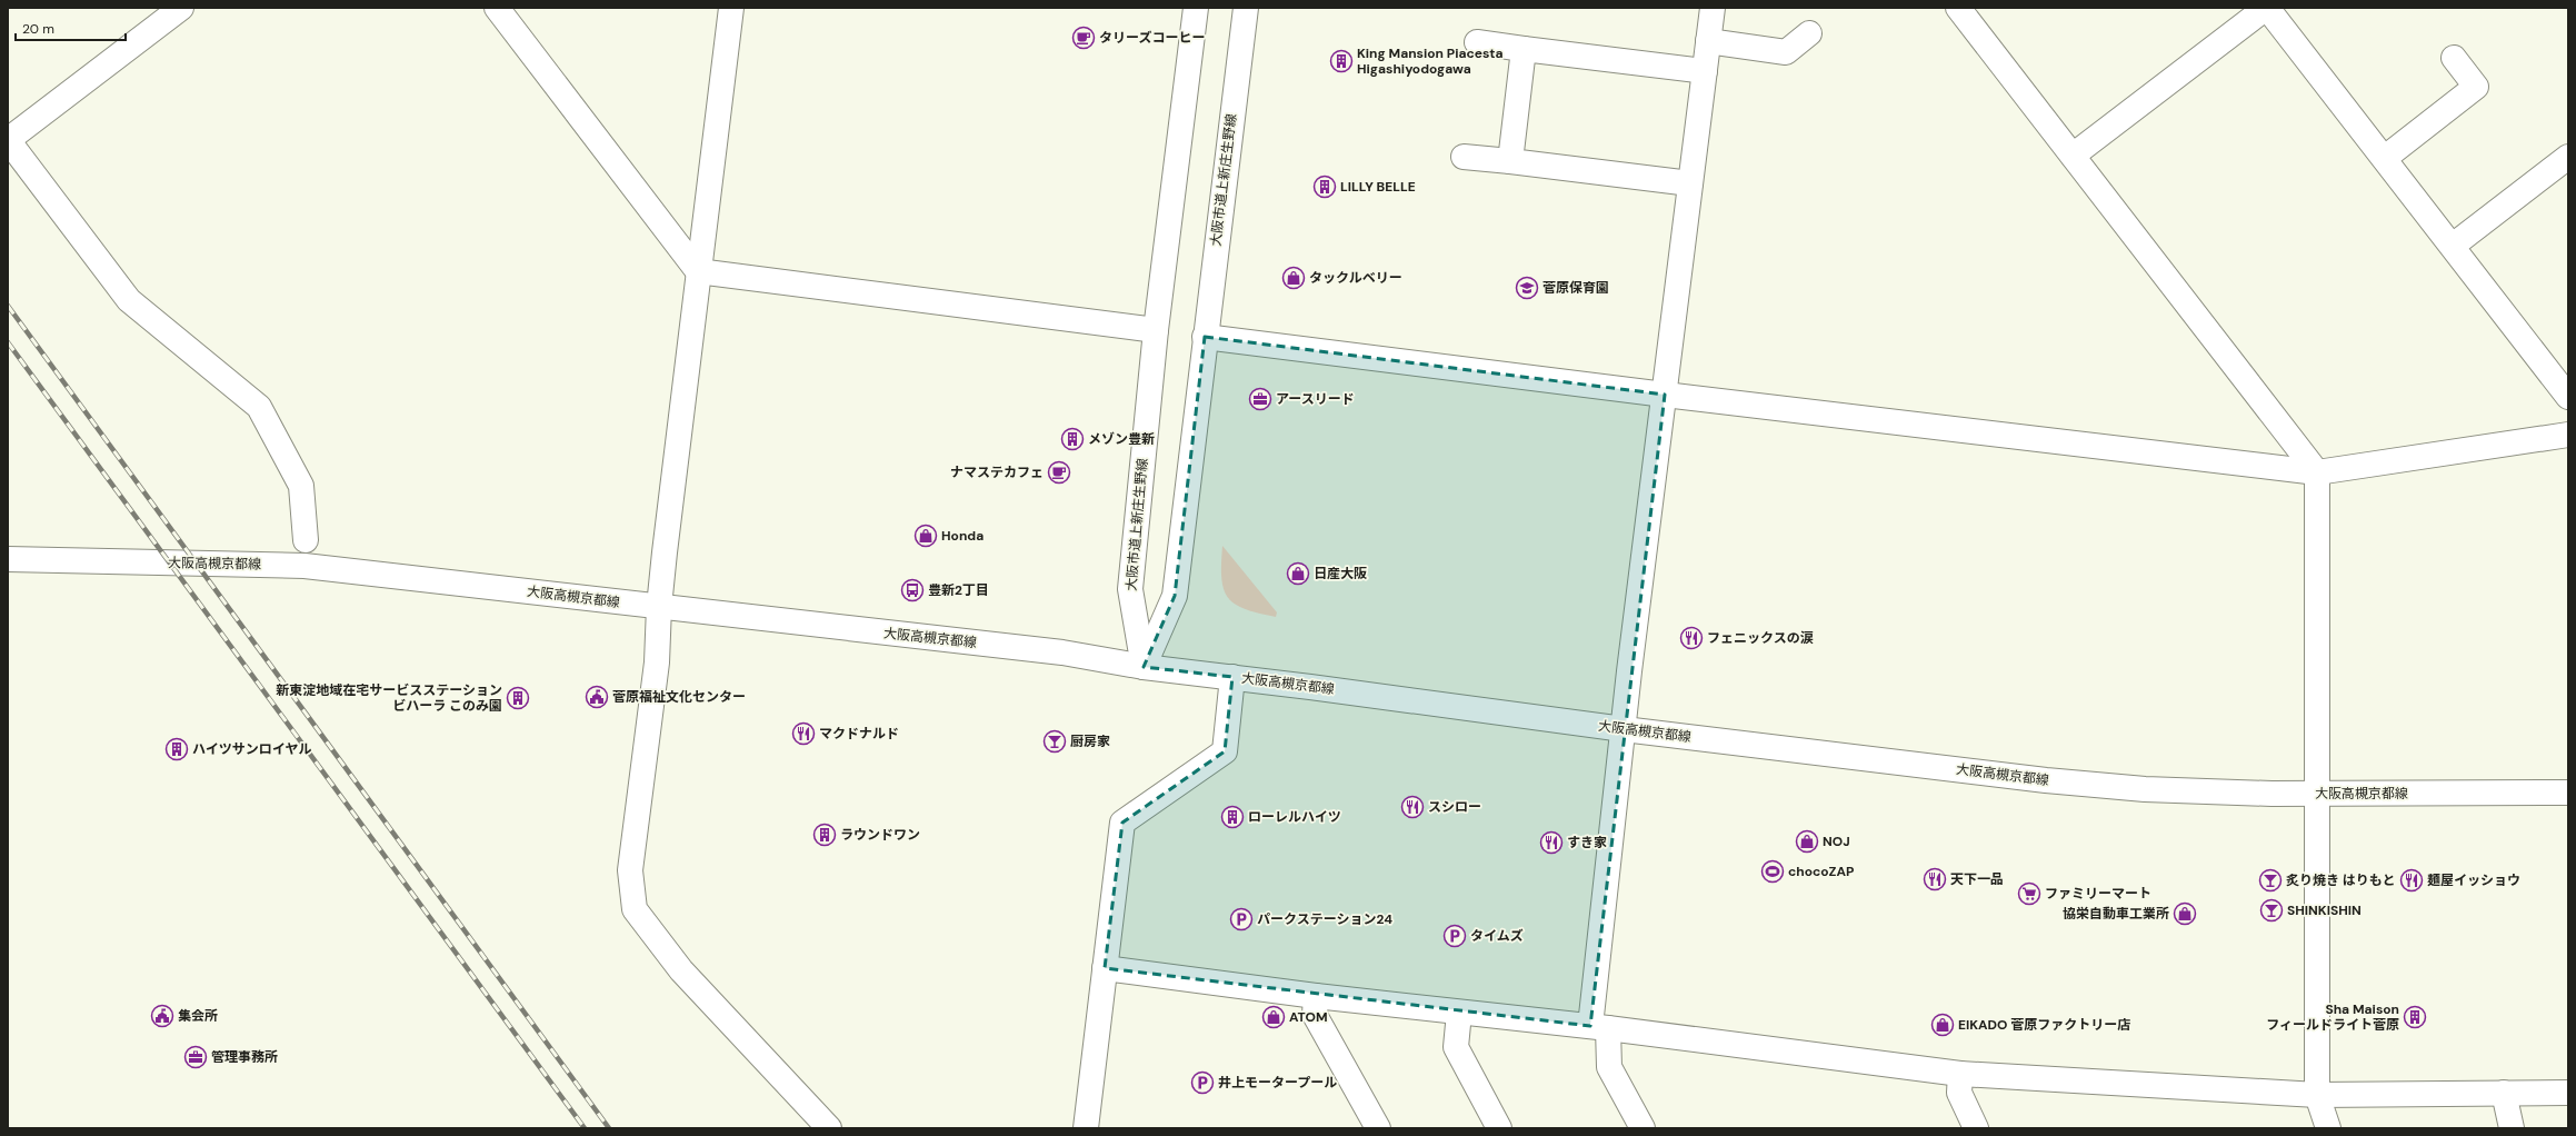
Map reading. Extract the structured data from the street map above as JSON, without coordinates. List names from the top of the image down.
{
  "streets": {
    "street": ["大阪市道上新庄生野線", "大阪高槻京都線"]
  },
  "crossings": [
    ["大阪市道上新庄生野線", "大阪高槻京都線"]
  ],
  "places": {
    "cafe": ["タリーズコーヒー", "ナマステカフェ"],
    "building": [
      "King Mansion Piacesta Higashiyodogawa",
      "LILLY BELLE",
      "メゾン豊新",
      "新東淀地域在宅サービスステーション ビハーラ このみ園",
      "ハイツサンロイヤル",
      "ローレルハイツ",
      "ラウンドワン",
      "Sha Maison フィールドライト菅原"
    ],
    "shop": [
      "タックルベリー",
      "Honda",
      "日産大阪",
      "NOJ",
      "協栄自動車工業所",
      "ATOM",
      "EIKADO 菅原ファクトリー店"
    ],
    "school or university": ["菅原保育園"],
    "office": ["アースリード", "管理事務所"],
    "bus stop": ["豊新2丁目"],
    "restaurant": [
      "フェニックスの涙",
      "マクドナルド",
      "スシロー",
      "すき家",
      "天下一品",
      "麺屋イッショウ"
    ],
    "public building": ["菅原福祉文化センター", "集会所"],
    "bar": ["厨房家", "炙り焼き はりもと", "SHINKISHIN"],
    "sports": ["chocoZAP"],
    "supermarket": ["ファミリーマート"],
    "parking": ["パークステーション24", "タイムズ", "井上モータープール"]
  },
  "scale_bar": "20 m"
}
